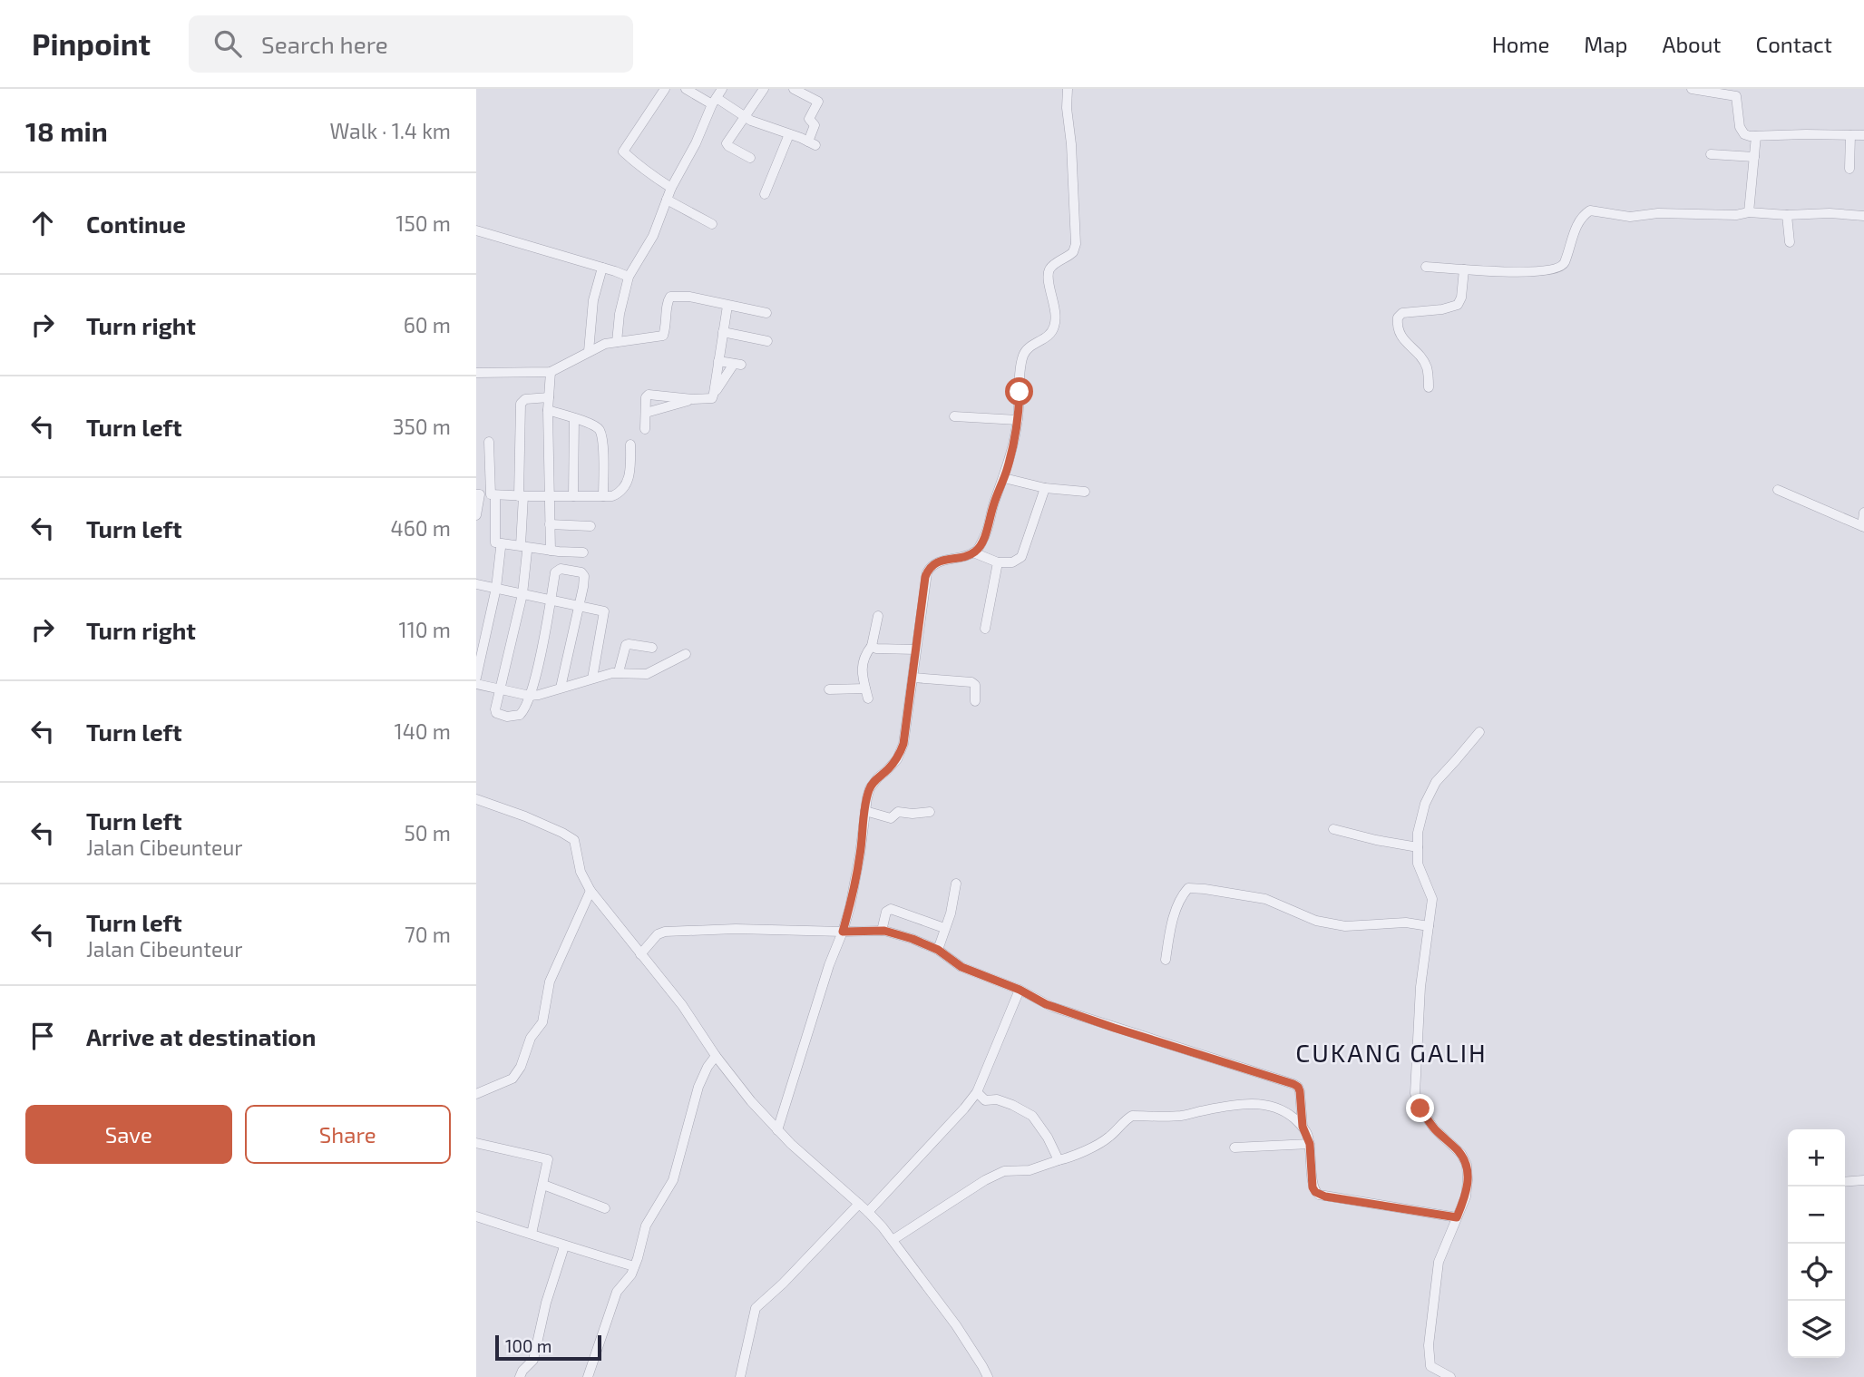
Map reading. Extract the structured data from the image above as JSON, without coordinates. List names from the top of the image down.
{
  "districts": ["CUKANG GALIH"],
  "scale_bar": "100 m",
  "page": {
    "header": "Pinpoint",
    "search": "Search here",
    "nav": [
      "Home",
      "Map",
      "About",
      "Contact"
    ],
    "heading": ["18 min", "Walk · 1.4 km"],
    "list": [
      ["Continue", "150 m"],
      ["Turn right", "60 m"],
      ["Turn left", "350 m"],
      ["Turn left", "460 m"],
      ["Turn right", "110 m"],
      ["Turn left", "140 m"],
      ["Turn left", "Jalan Cibeunteur", "50 m"],
      ["Turn left", "Jalan Cibeunteur", "70 m"],
      "Arrive at destination"
    ],
    "buttons": ["Save", "Share"],
    "map_buttons": ["+", "−"],
    "scale": "100 m"
  }
}
